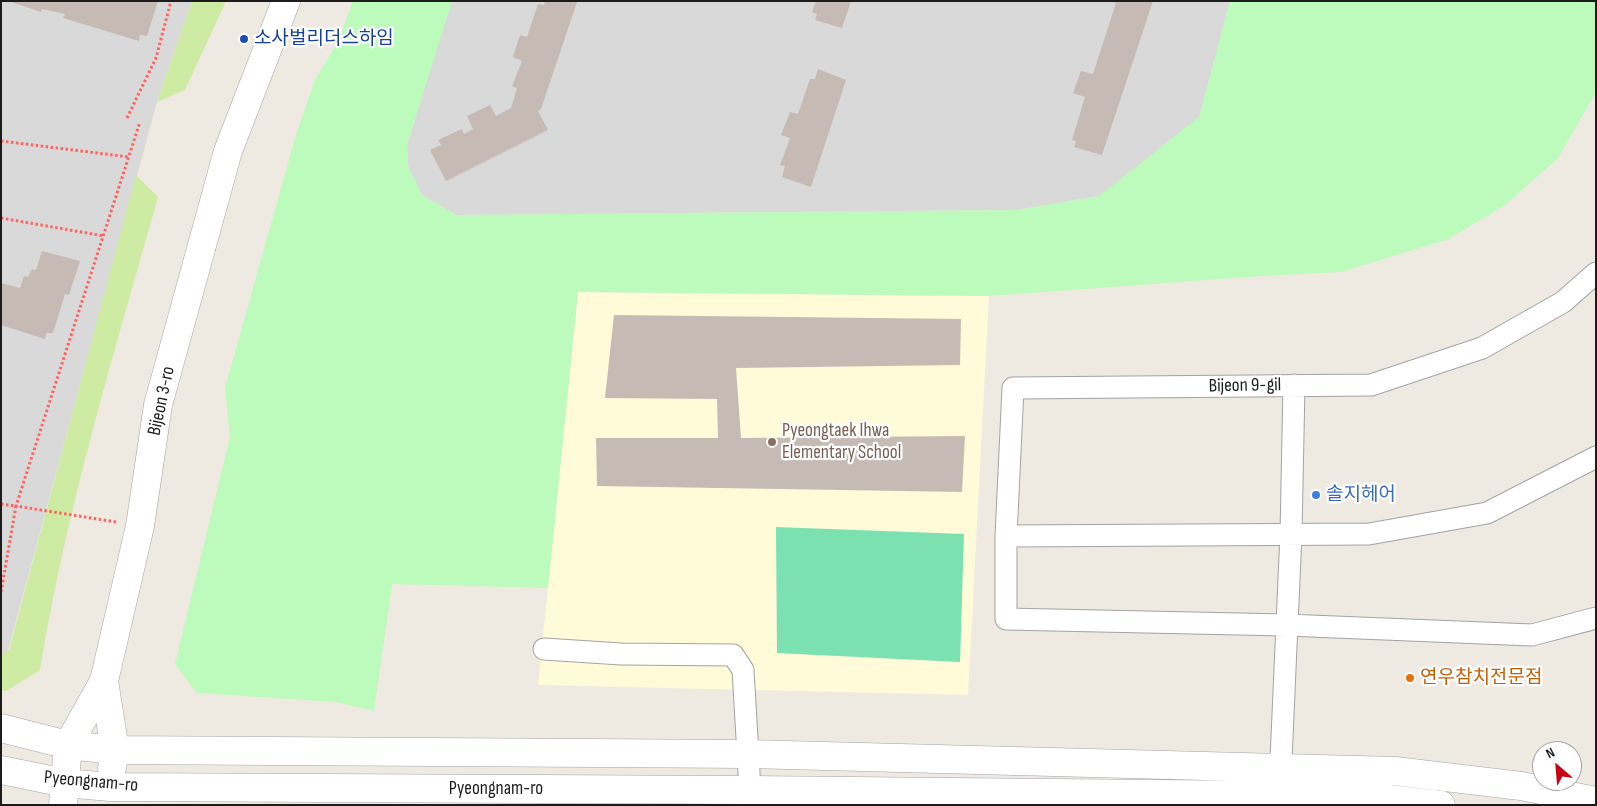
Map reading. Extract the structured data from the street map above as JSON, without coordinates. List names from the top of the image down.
{
  "streets": {
    "street": ["Bijeon 9-gil", "Bijeon 3-ro", "Pyeongnam-ro"]
  },
  "crossings": [
    ["Bijeon 3-ro", "Pyeongnam-ro"]
  ],
  "places": [
    "소사벌리더스하임",
    "Pyeongtaek Ihwa Elementary School",
    "솔지헤어",
    "연우참치전문점"
  ],
  "north": "top left"
}
